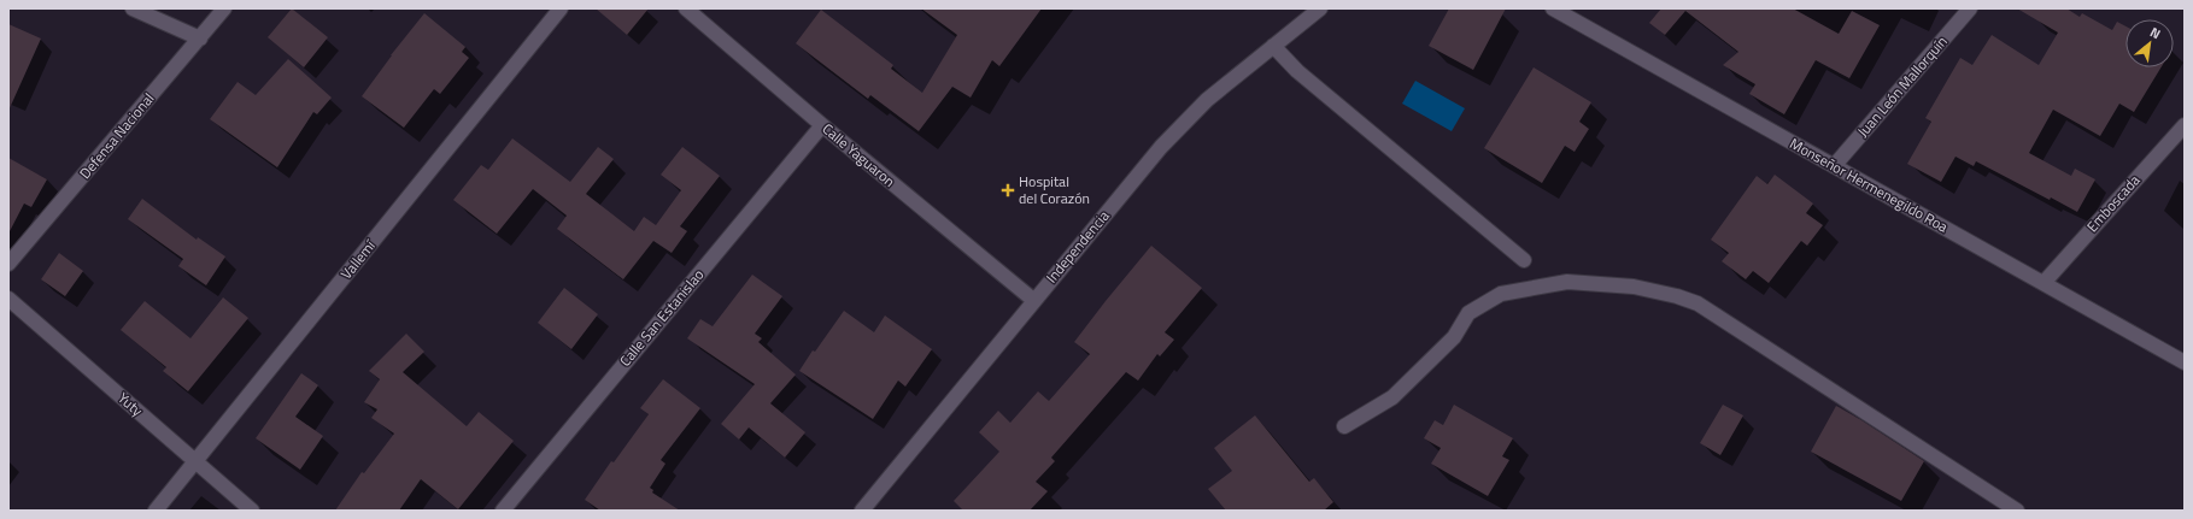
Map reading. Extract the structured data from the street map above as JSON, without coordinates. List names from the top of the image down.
{
  "streets": {
    "street": [
      "Juan León Mallorquín",
      "Defensa Nacional",
      "Calle Yaguaron",
      "Monseñor Hermenegildo Roa",
      "Emboscada",
      "Independencia",
      "Vallemí",
      "Calle San Estanislao",
      "Yuty"
    ]
  },
  "crossings": [
    ["Juan León Mallorquín", "Monseñor Hermenegildo Roa"],
    ["Calle Yaguaron", "Independencia"],
    ["Calle Yaguaron", "Calle San Estanislao"],
    ["Monseñor Hermenegildo Roa", "Emboscada"],
    ["Vallemí", "Yuty"]
  ],
  "places": {
    "health": ["Hospital del Corazón"]
  },
  "north": "top right"
}
